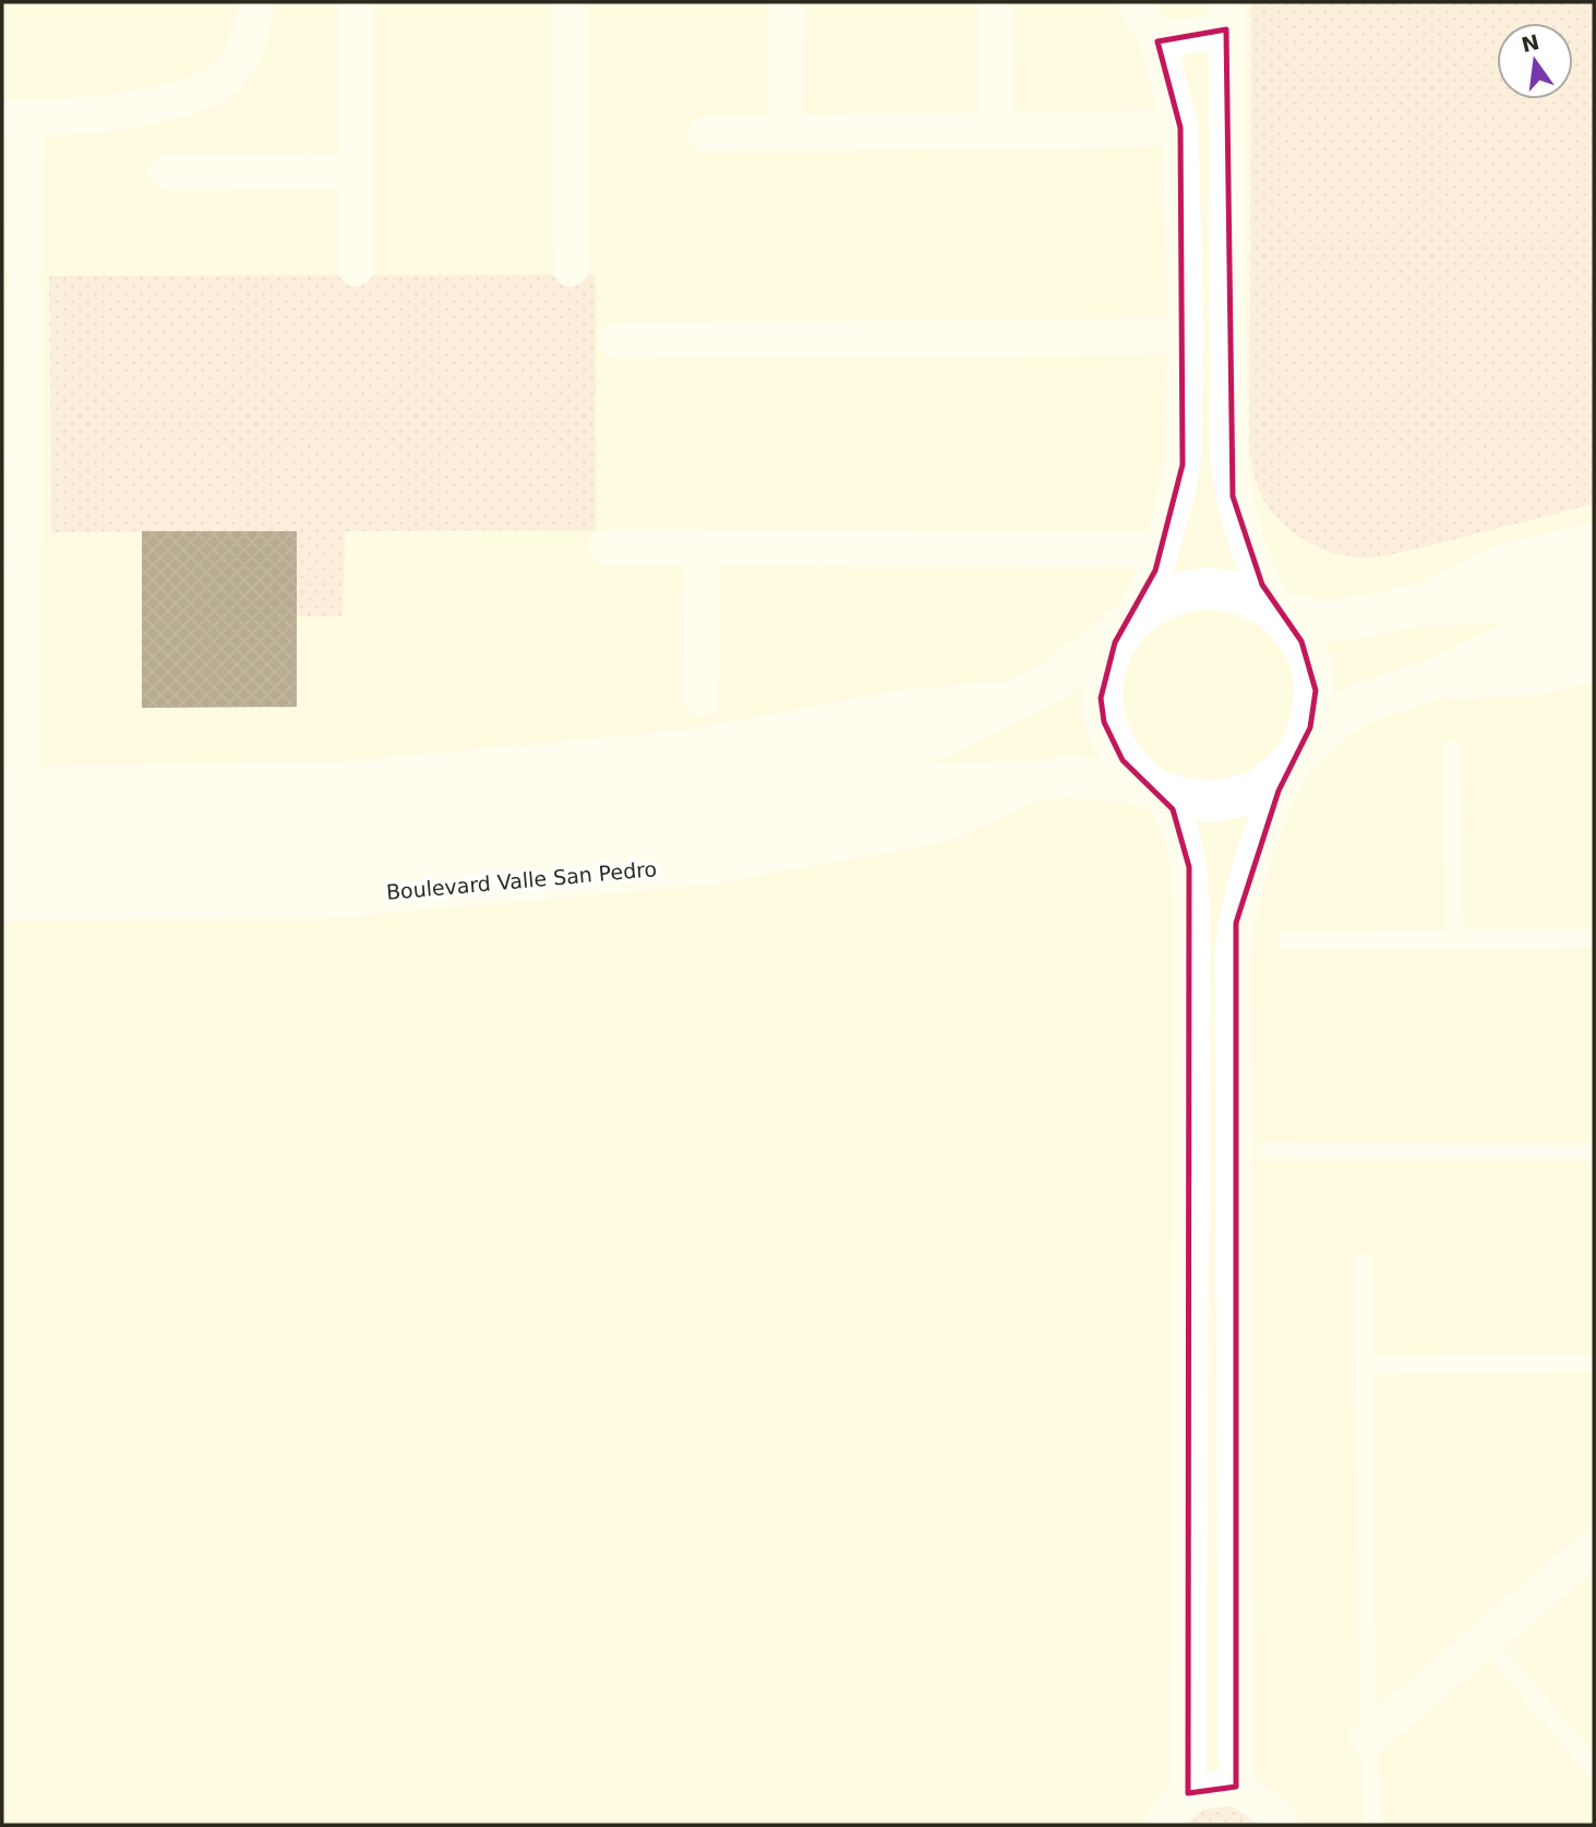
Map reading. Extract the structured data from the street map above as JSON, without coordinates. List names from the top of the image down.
{
  "streets": {
    "main road": ["Boulevard Valle San Pedro"]
  },
  "north": "top"
}
